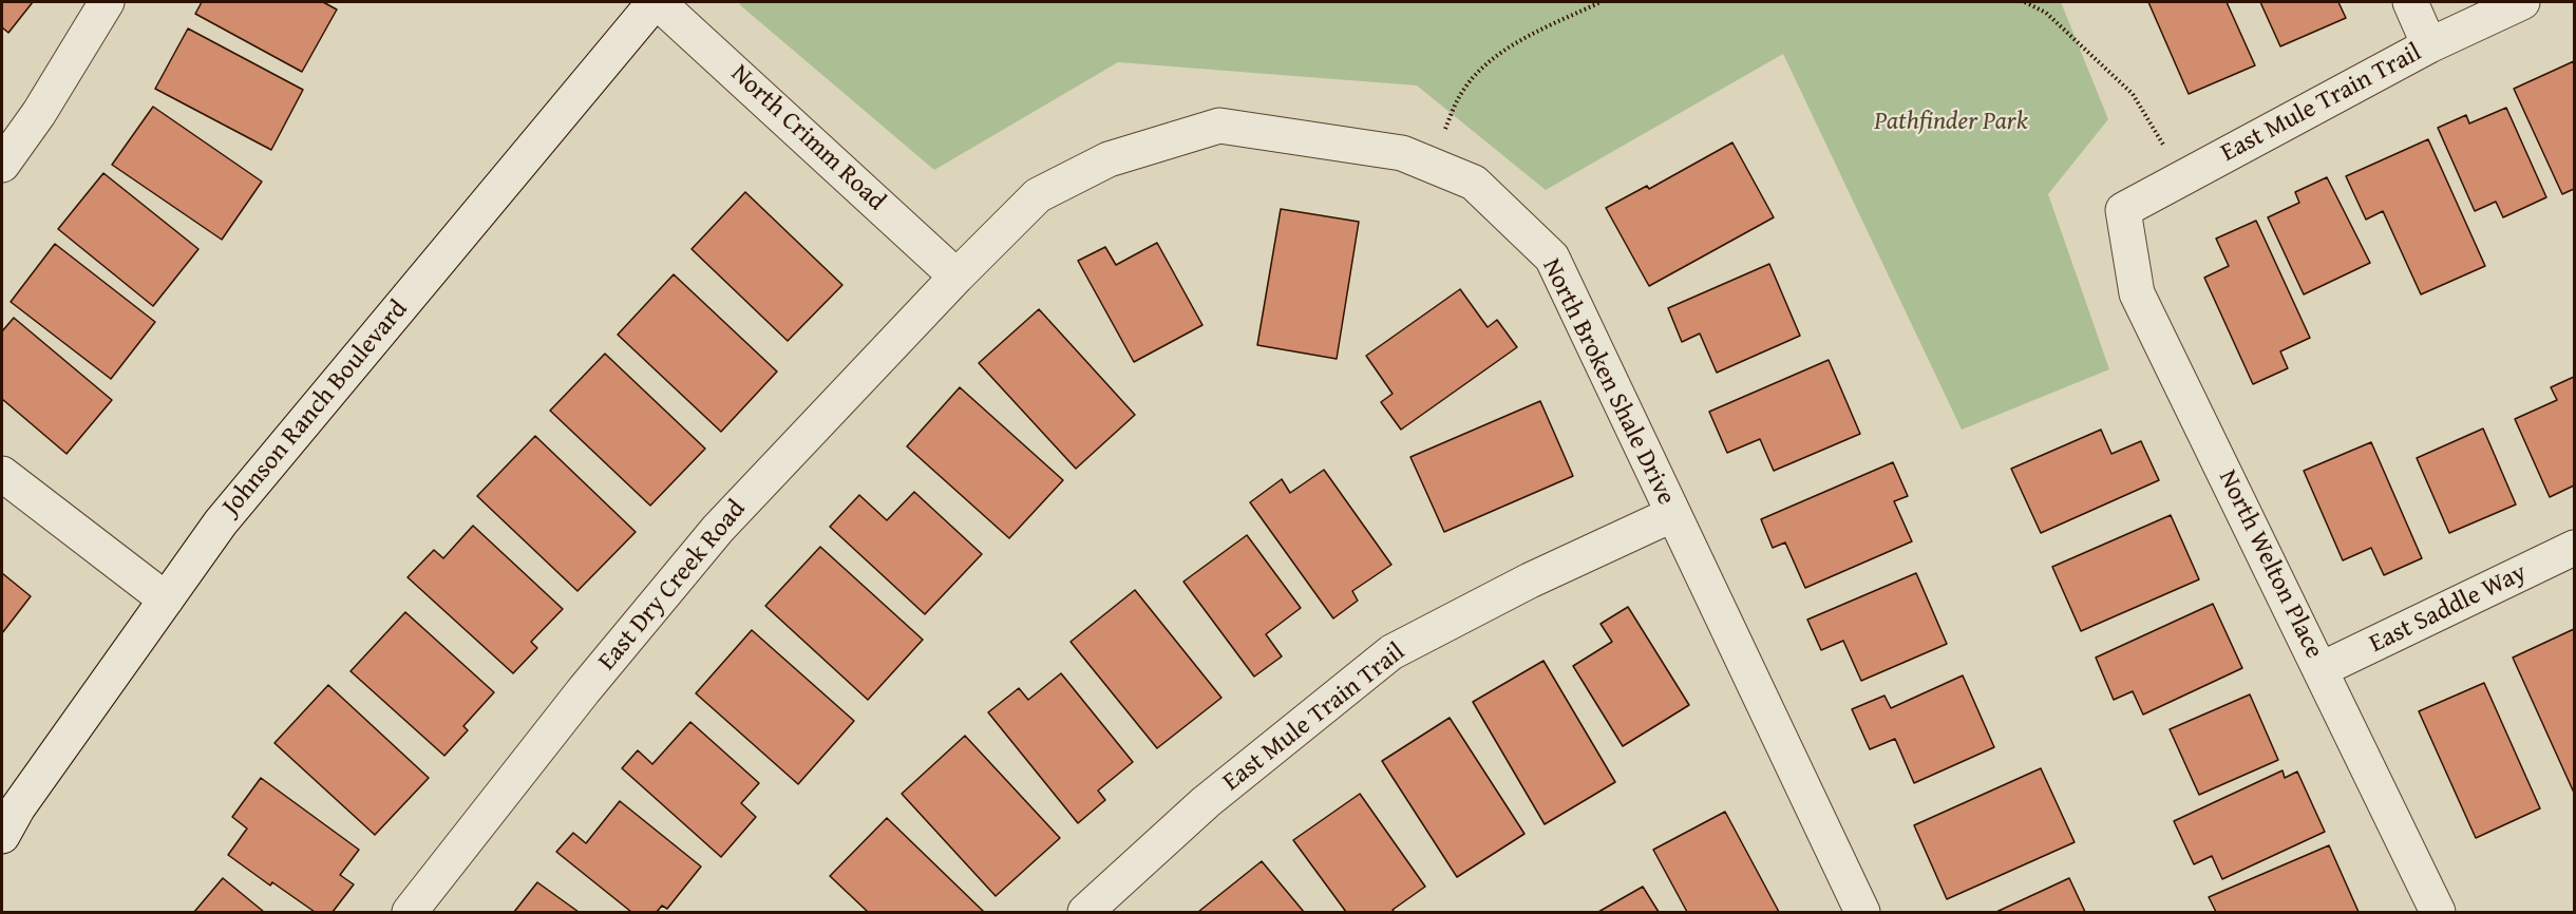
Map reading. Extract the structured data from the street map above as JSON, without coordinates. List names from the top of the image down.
{
  "streets": {
    "street": [
      "East Mule Train Trail",
      "North Crimm Road",
      "North Broken Shale Drive",
      "Johnson Ranch Boulevard",
      "North Welton Place",
      "East Dry Creek Road",
      "East Saddle Way"
    ]
  },
  "crossings": [
    ["East Mule Train Trail", "North Broken Shale Drive"],
    ["East Mule Train Trail", "North Welton Place"],
    ["North Crimm Road", "North Broken Shale Drive"],
    ["North Crimm Road", "Johnson Ranch Boulevard"],
    ["North Crimm Road", "East Dry Creek Road"],
    ["North Broken Shale Drive", "East Dry Creek Road"],
    ["North Welton Place", "East Saddle Way"]
  ],
  "parks": ["Pathfinder Park"]
}
